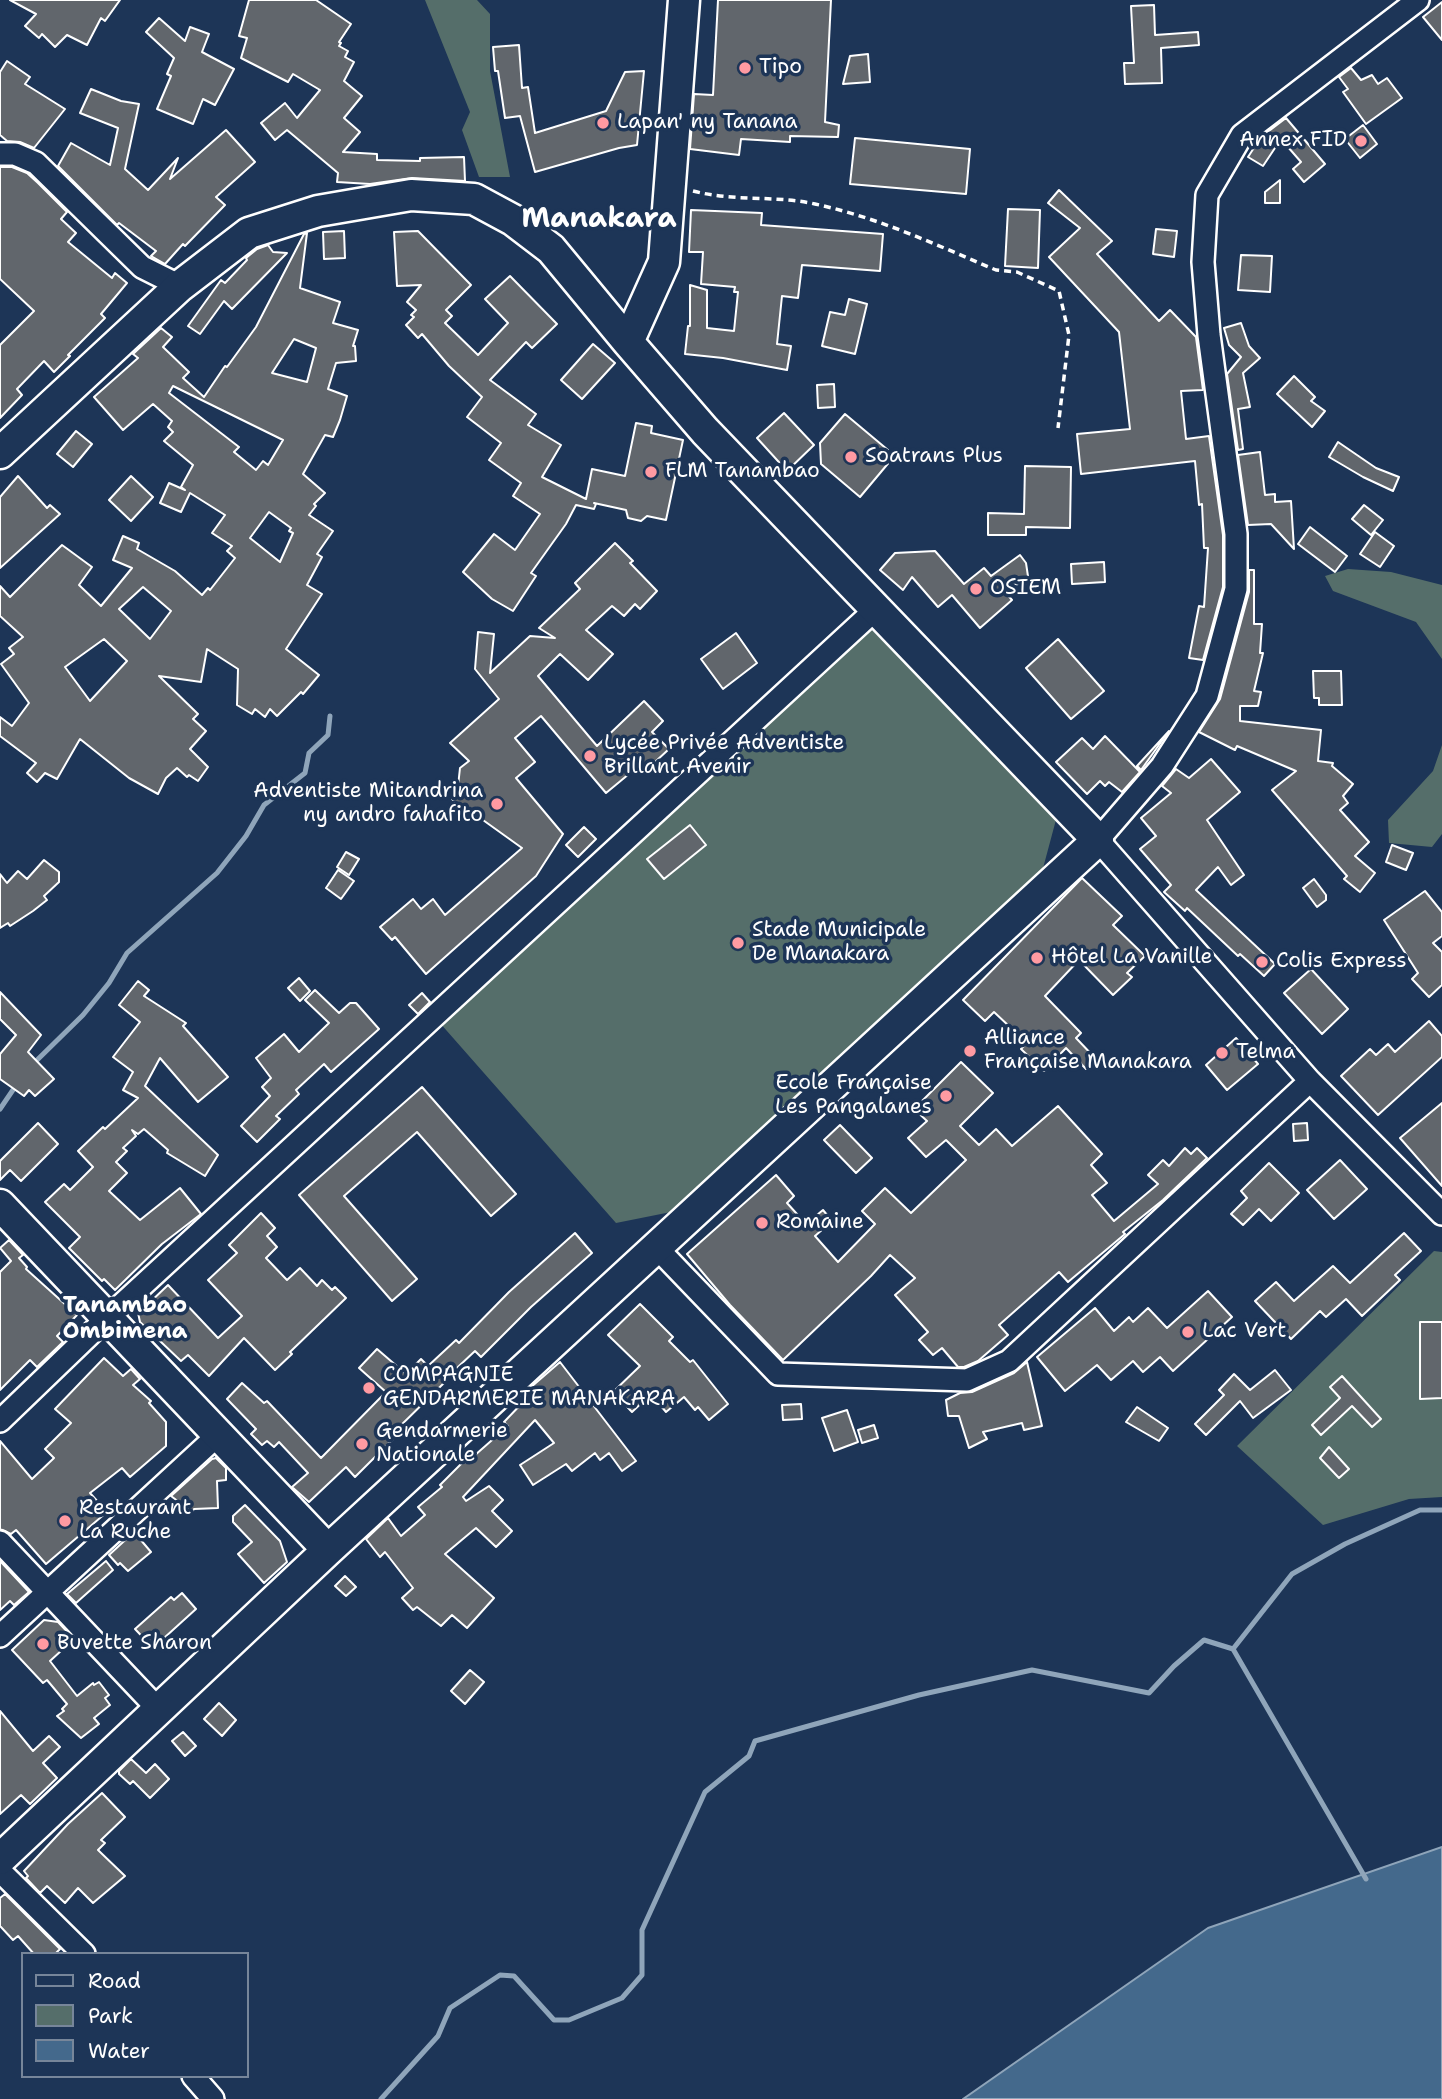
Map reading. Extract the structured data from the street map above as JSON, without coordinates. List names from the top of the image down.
{
  "districts": ["Manakara", "Tanambao Ombimena"],
  "places": [
    "Tipo",
    "Lapan' ny Tanana",
    "Annex FID",
    "Soatrans Plus",
    "FLM Tanambao",
    "OSIEM",
    "Lycée Privée Adventiste Brillant Avenir",
    "Adventiste Mitandrina ny andro fahafito",
    "Stade Municipale De Manakara",
    "Hôtel La Vanille",
    "Colis Express",
    "Alliance Française Manakara",
    "Telma",
    "Ecole Française Les Pangalanes",
    "Romaine",
    "Lac Vert",
    "COMPAGNIE GENDARMERIE MANAKARA",
    "Gendarmerie Nationale",
    "Restaurant La Ruche",
    "Buvette Sharon"
  ],
  "legend": ["Road", "Park", "Water"]
}
